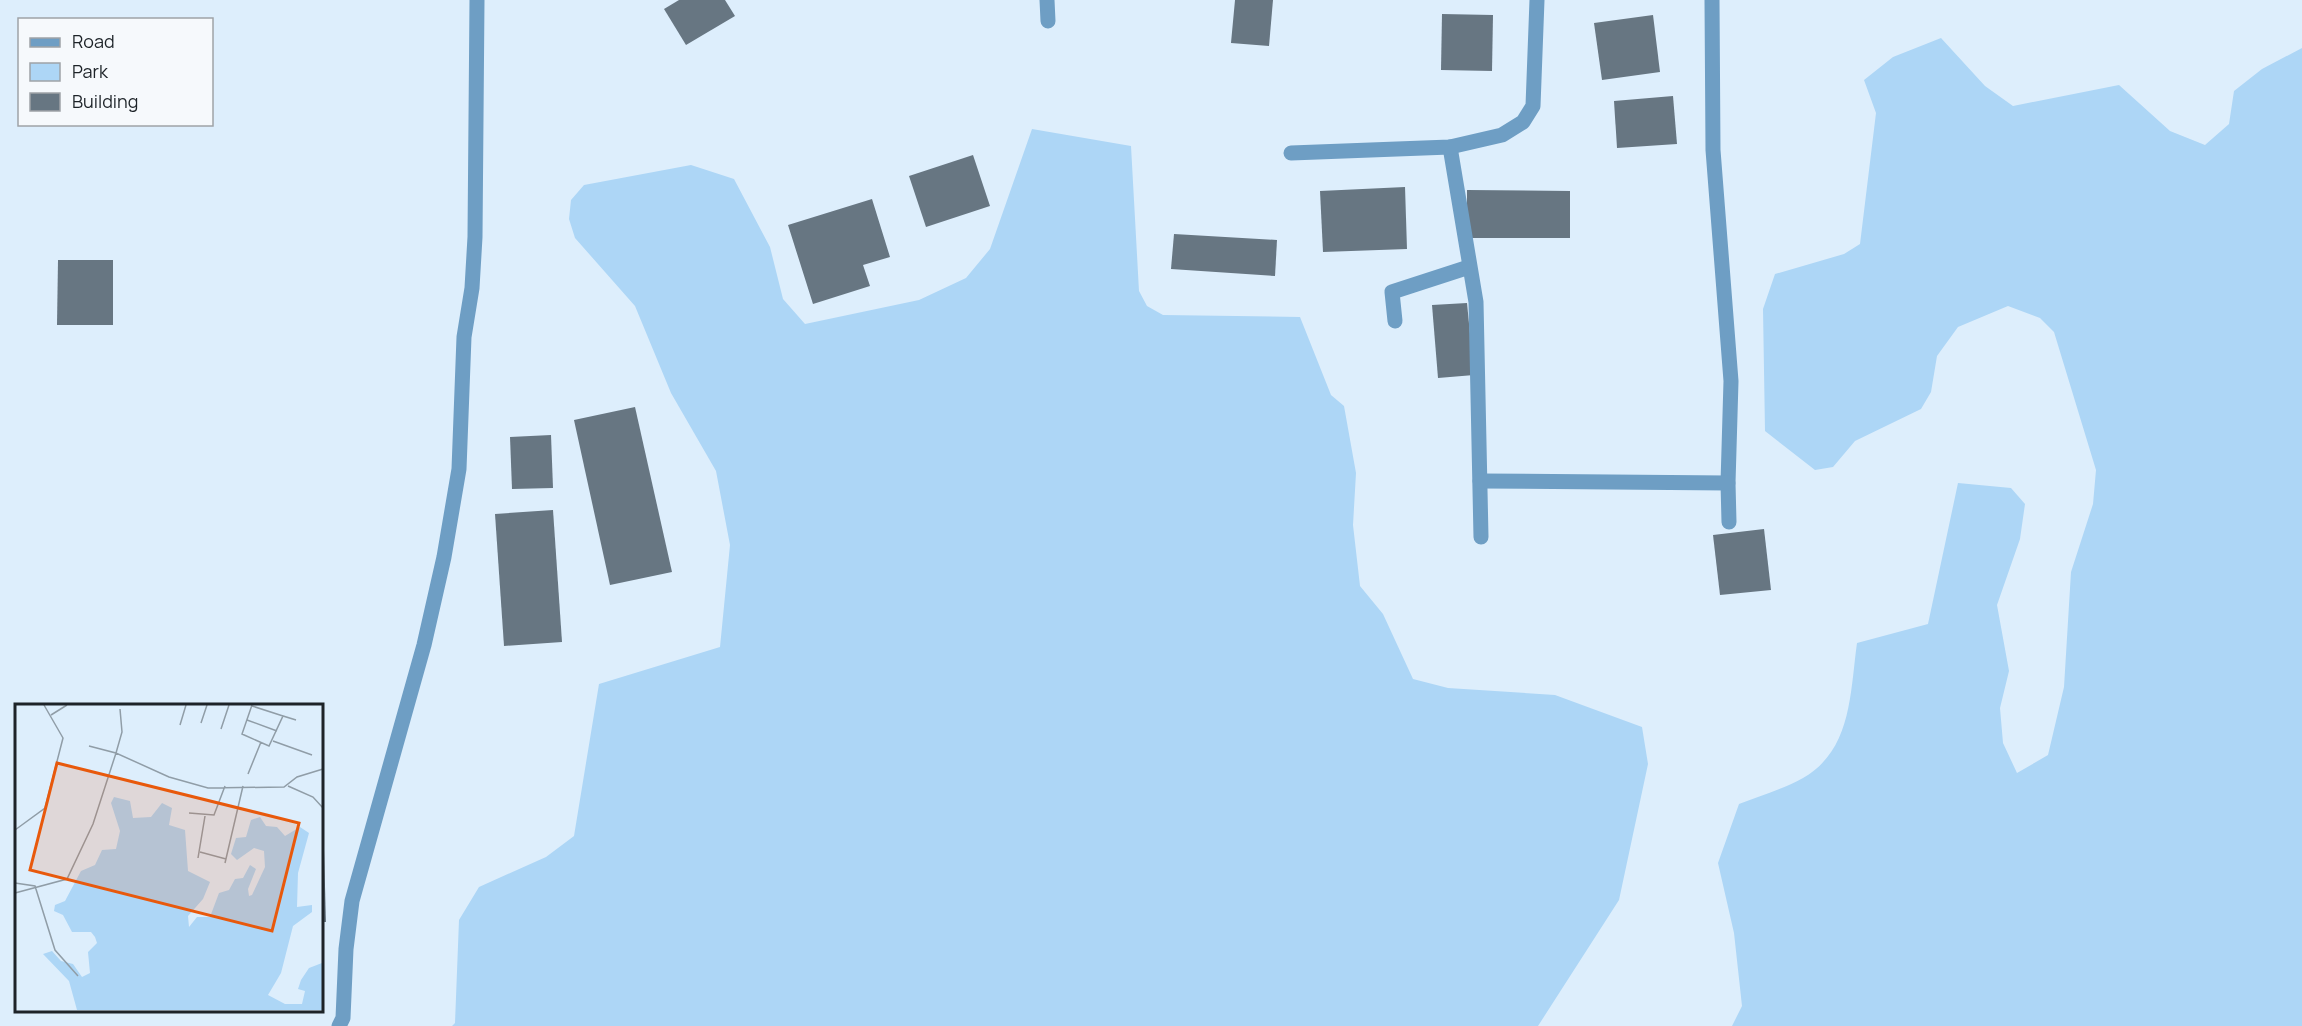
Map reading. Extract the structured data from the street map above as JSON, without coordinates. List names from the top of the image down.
{
  "legend": ["Road", "Park", "Building"]
}
